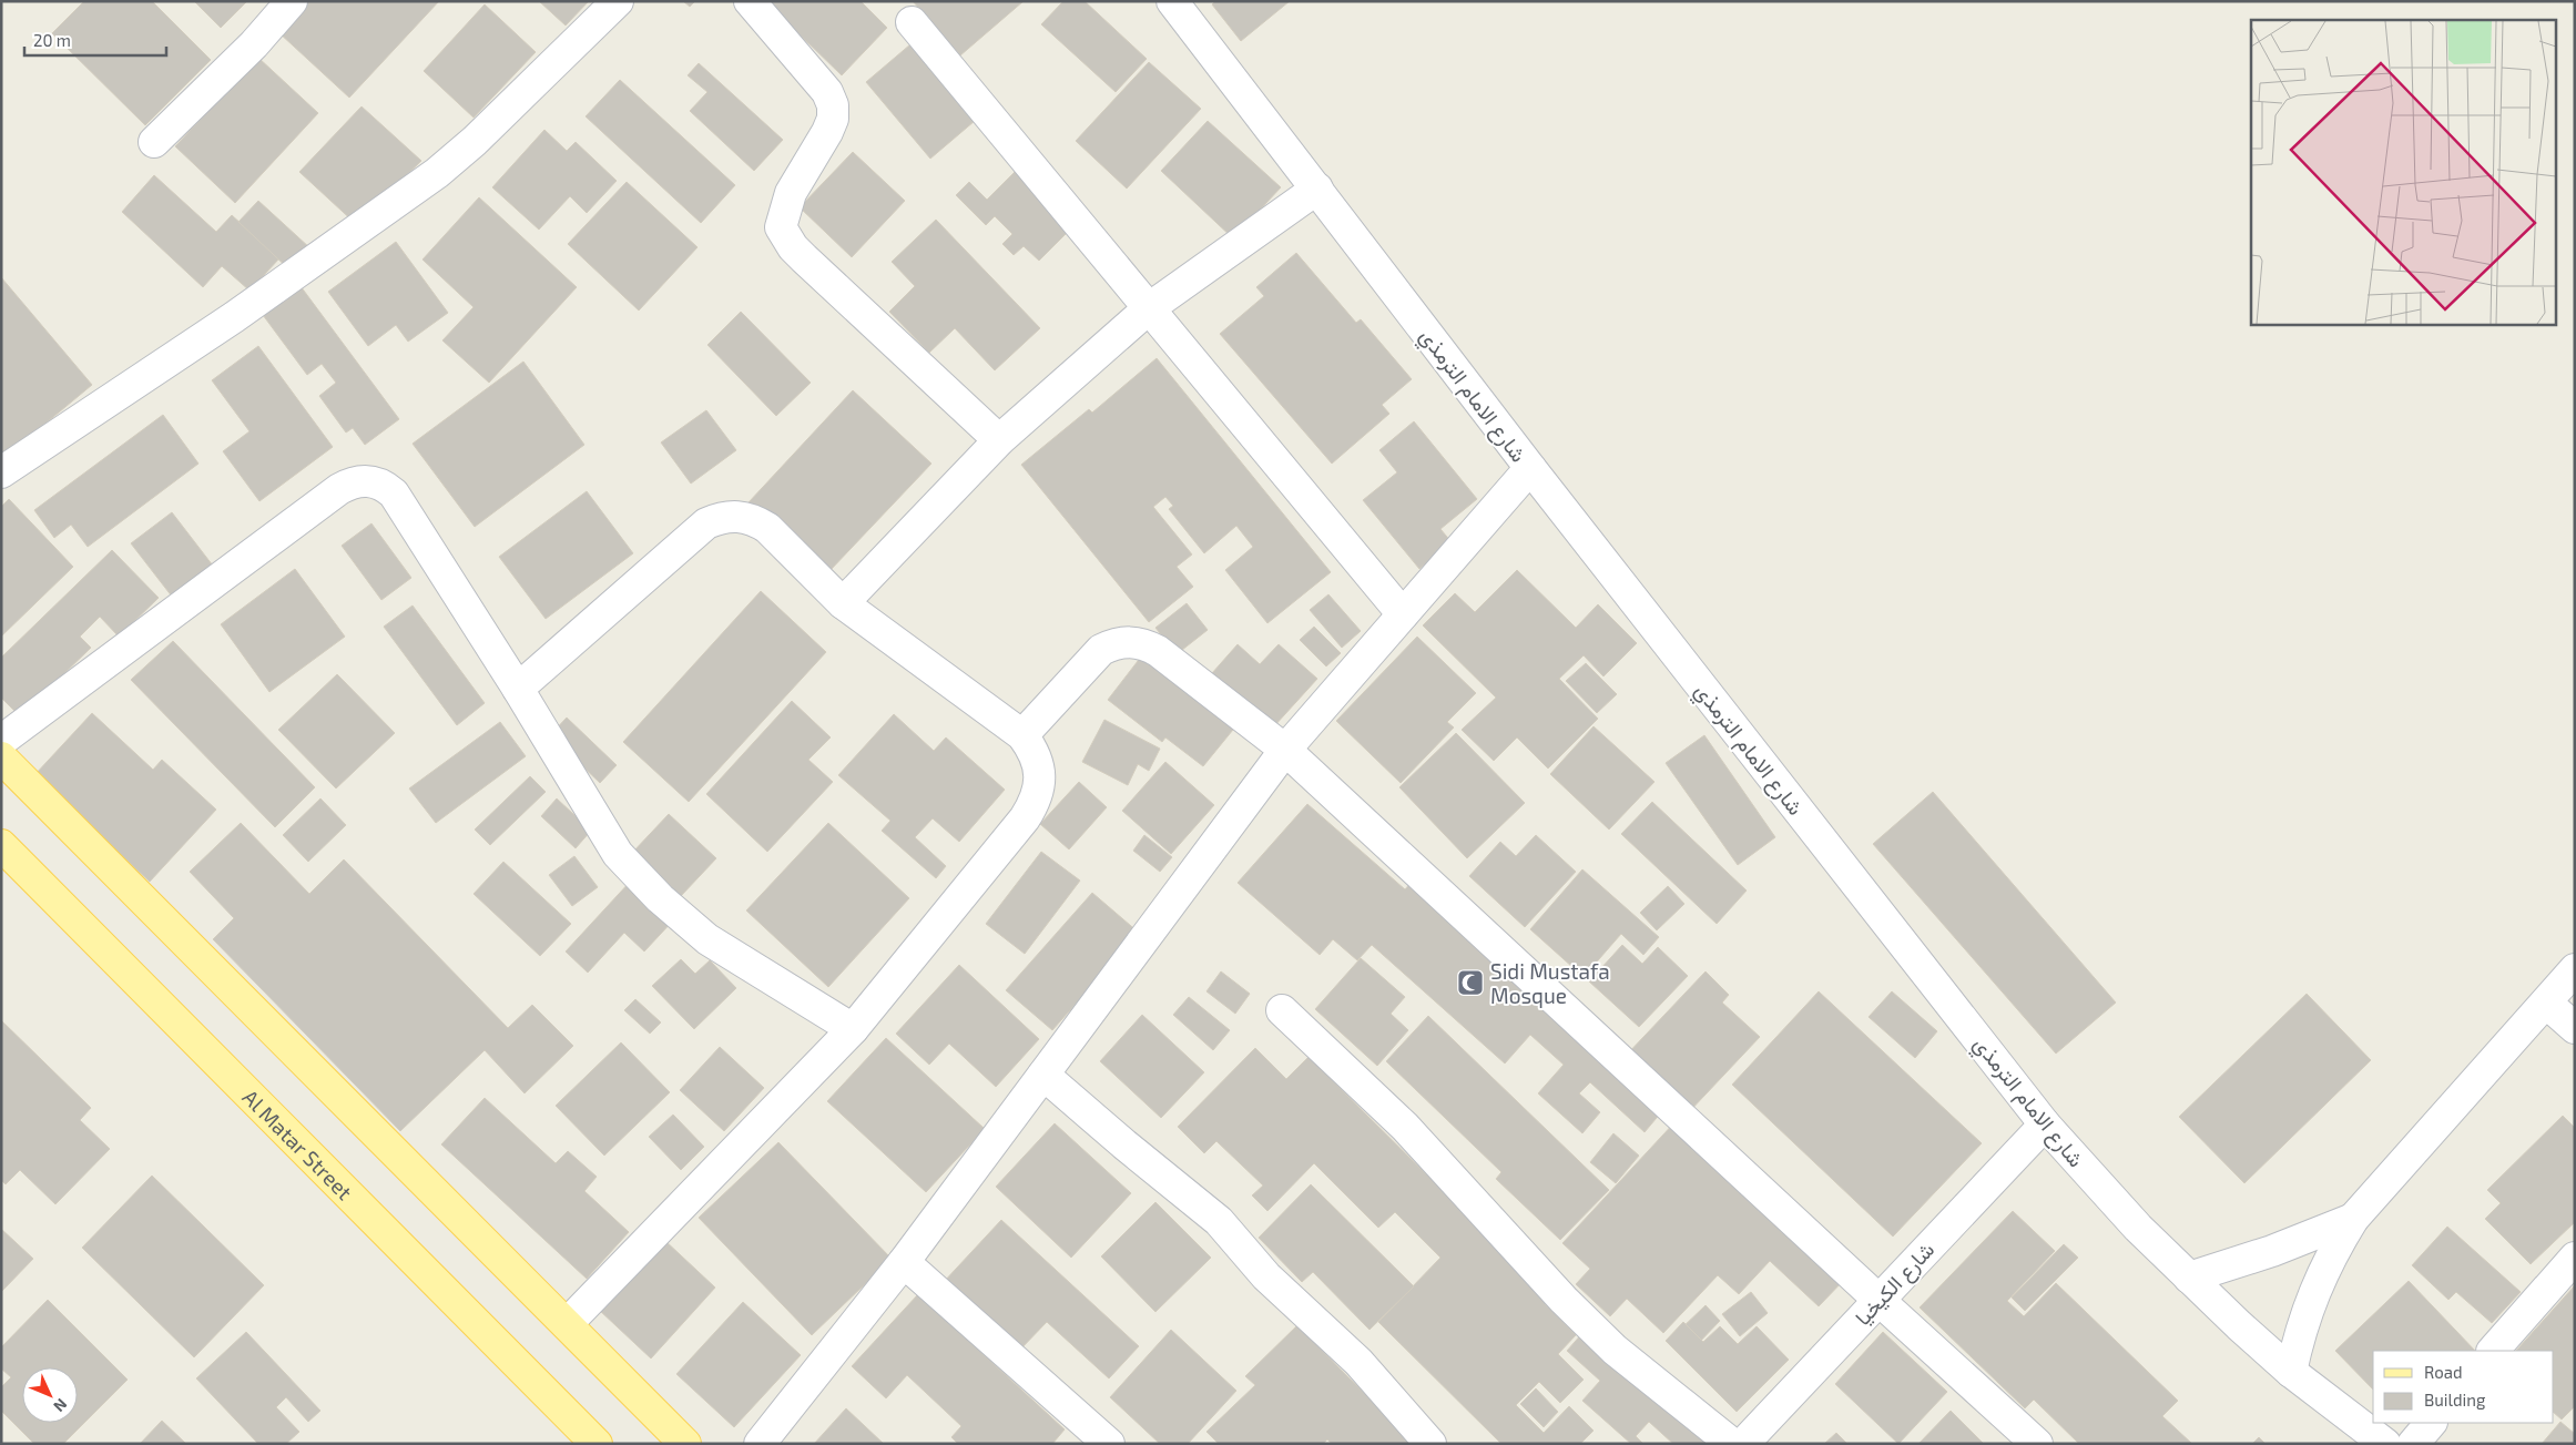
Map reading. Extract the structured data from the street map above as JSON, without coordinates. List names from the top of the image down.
{
  "streets": {
    "main road": ["Al Matar Street"],
    "street": ["شارع الامام الترمذي", "شارع الكيخيا"]
  },
  "crossings": [
    ["شارع الامام الترمذي", "شارع الكيخيا"]
  ],
  "places": {
    "mosque": ["Sidi Mustafa Mosque"]
  },
  "legend": ["Road", "Building"],
  "scale_bar": "20 m",
  "north": "bottom right"
}
